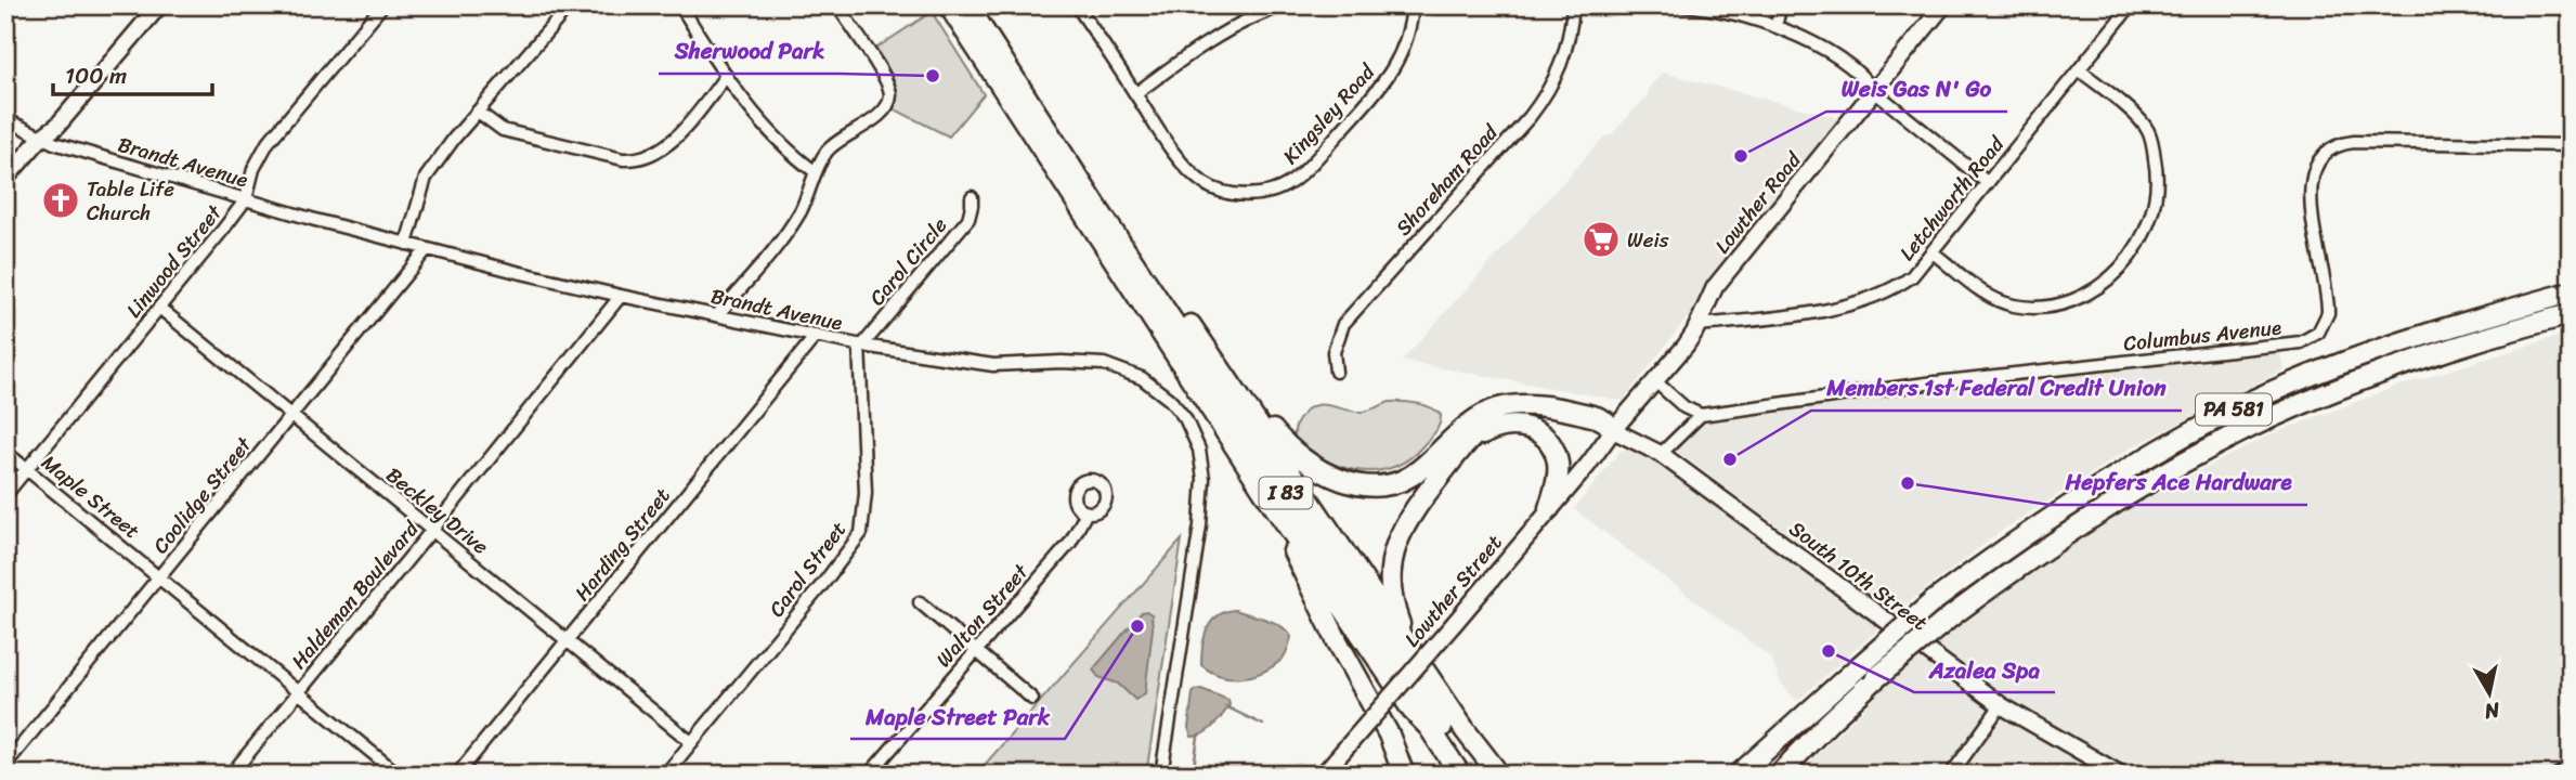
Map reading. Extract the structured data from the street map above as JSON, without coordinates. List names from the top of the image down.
{
  "streets": {
    "highway": ["PA 581", "I 83"],
    "main road": ["Lowther Road", "South 10th Street", "Lowther Street"],
    "street": [
      "Kingsley Road",
      "Brandt Avenue",
      "Shoreham Road",
      "Letchworth Road",
      "Linwood Street",
      "Carol Circle",
      "Columbus Avenue",
      "Coolidge Street",
      "Maple Street",
      "Beckley Drive",
      "Harding Street",
      "Carol Street",
      "Haldeman Boulevard",
      "Walton Street"
    ]
  },
  "crossings": [
    ["Brandt Avenue", "Linwood Street"],
    ["Brandt Avenue", "Carol Circle"],
    ["Brandt Avenue", "Coolidge Street"],
    ["Brandt Avenue", "Harding Street"],
    ["Brandt Avenue", "Carol Street"],
    ["Brandt Avenue", "Haldeman Boulevard"],
    ["Letchworth Road", "Lowther Road"],
    ["Lowther Road", "South 10th Street"],
    ["Lowther Road", "Lowther Street"],
    ["Linwood Street", "Maple Street"],
    ["Linwood Street", "Beckley Drive"],
    ["Carol Circle", "Carol Street"],
    ["Coolidge Street", "Maple Street"],
    ["Coolidge Street", "Beckley Drive"],
    ["Maple Street", "Haldeman Boulevard"],
    ["Beckley Drive", "Harding Street"],
    ["Beckley Drive", "Carol Street"],
    ["Beckley Drive", "Haldeman Boulevard"],
    ["South 10th Street", "Lowther Street"]
  ],
  "places": {
    "other": [
      "Sherwood Park",
      "Weis Gas N' Go",
      "Members 1st Federal Credit Union",
      "Hepfers Ace Hardware",
      "Maple Street Park",
      "Azalea Spa"
    ],
    "church": ["Table Life Church"],
    "supermarket": ["Weis"]
  },
  "scale_bar": "100 m",
  "north": "bottom"
}
